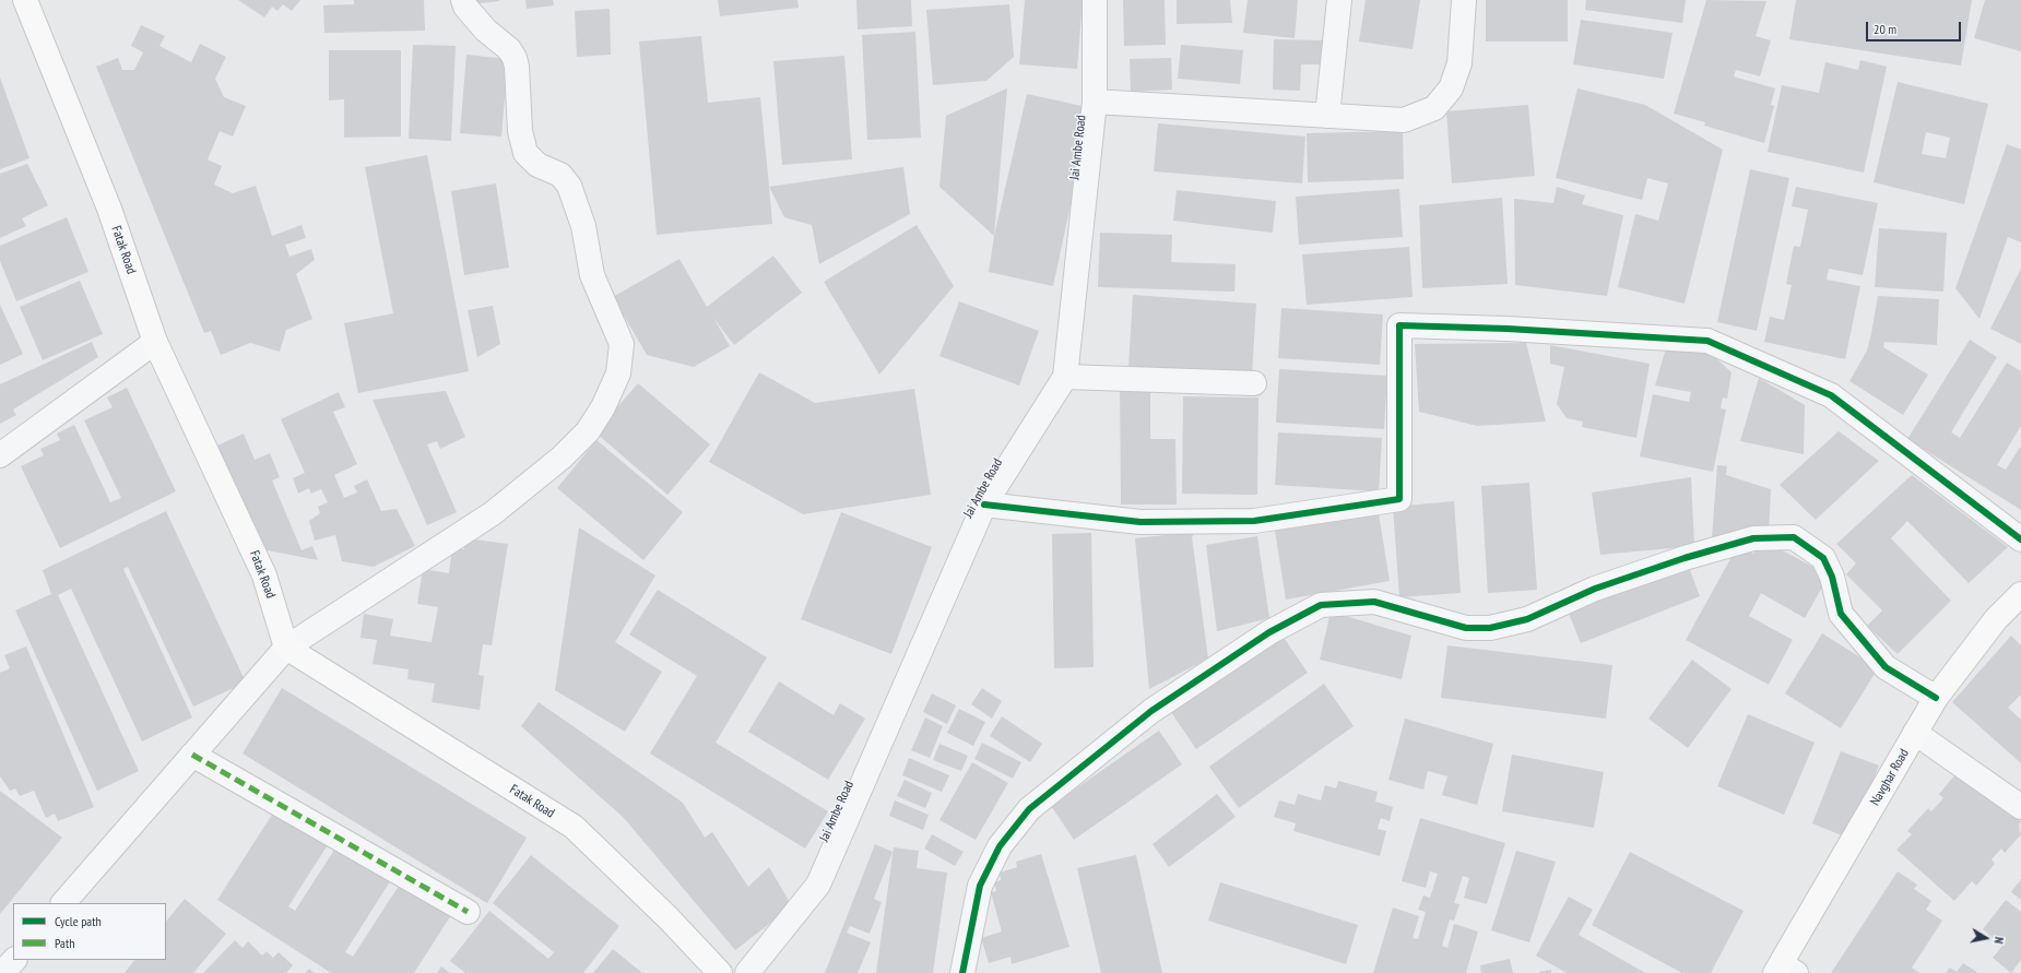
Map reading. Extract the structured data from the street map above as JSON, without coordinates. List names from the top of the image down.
{
  "streets": {
    "main road": ["Fatak Road", "Navghar Road"],
    "street": ["Jai Ambe Road"]
  },
  "legend": ["Cycle path", "Path"],
  "scale_bar": "20 m",
  "north": "right"
}
